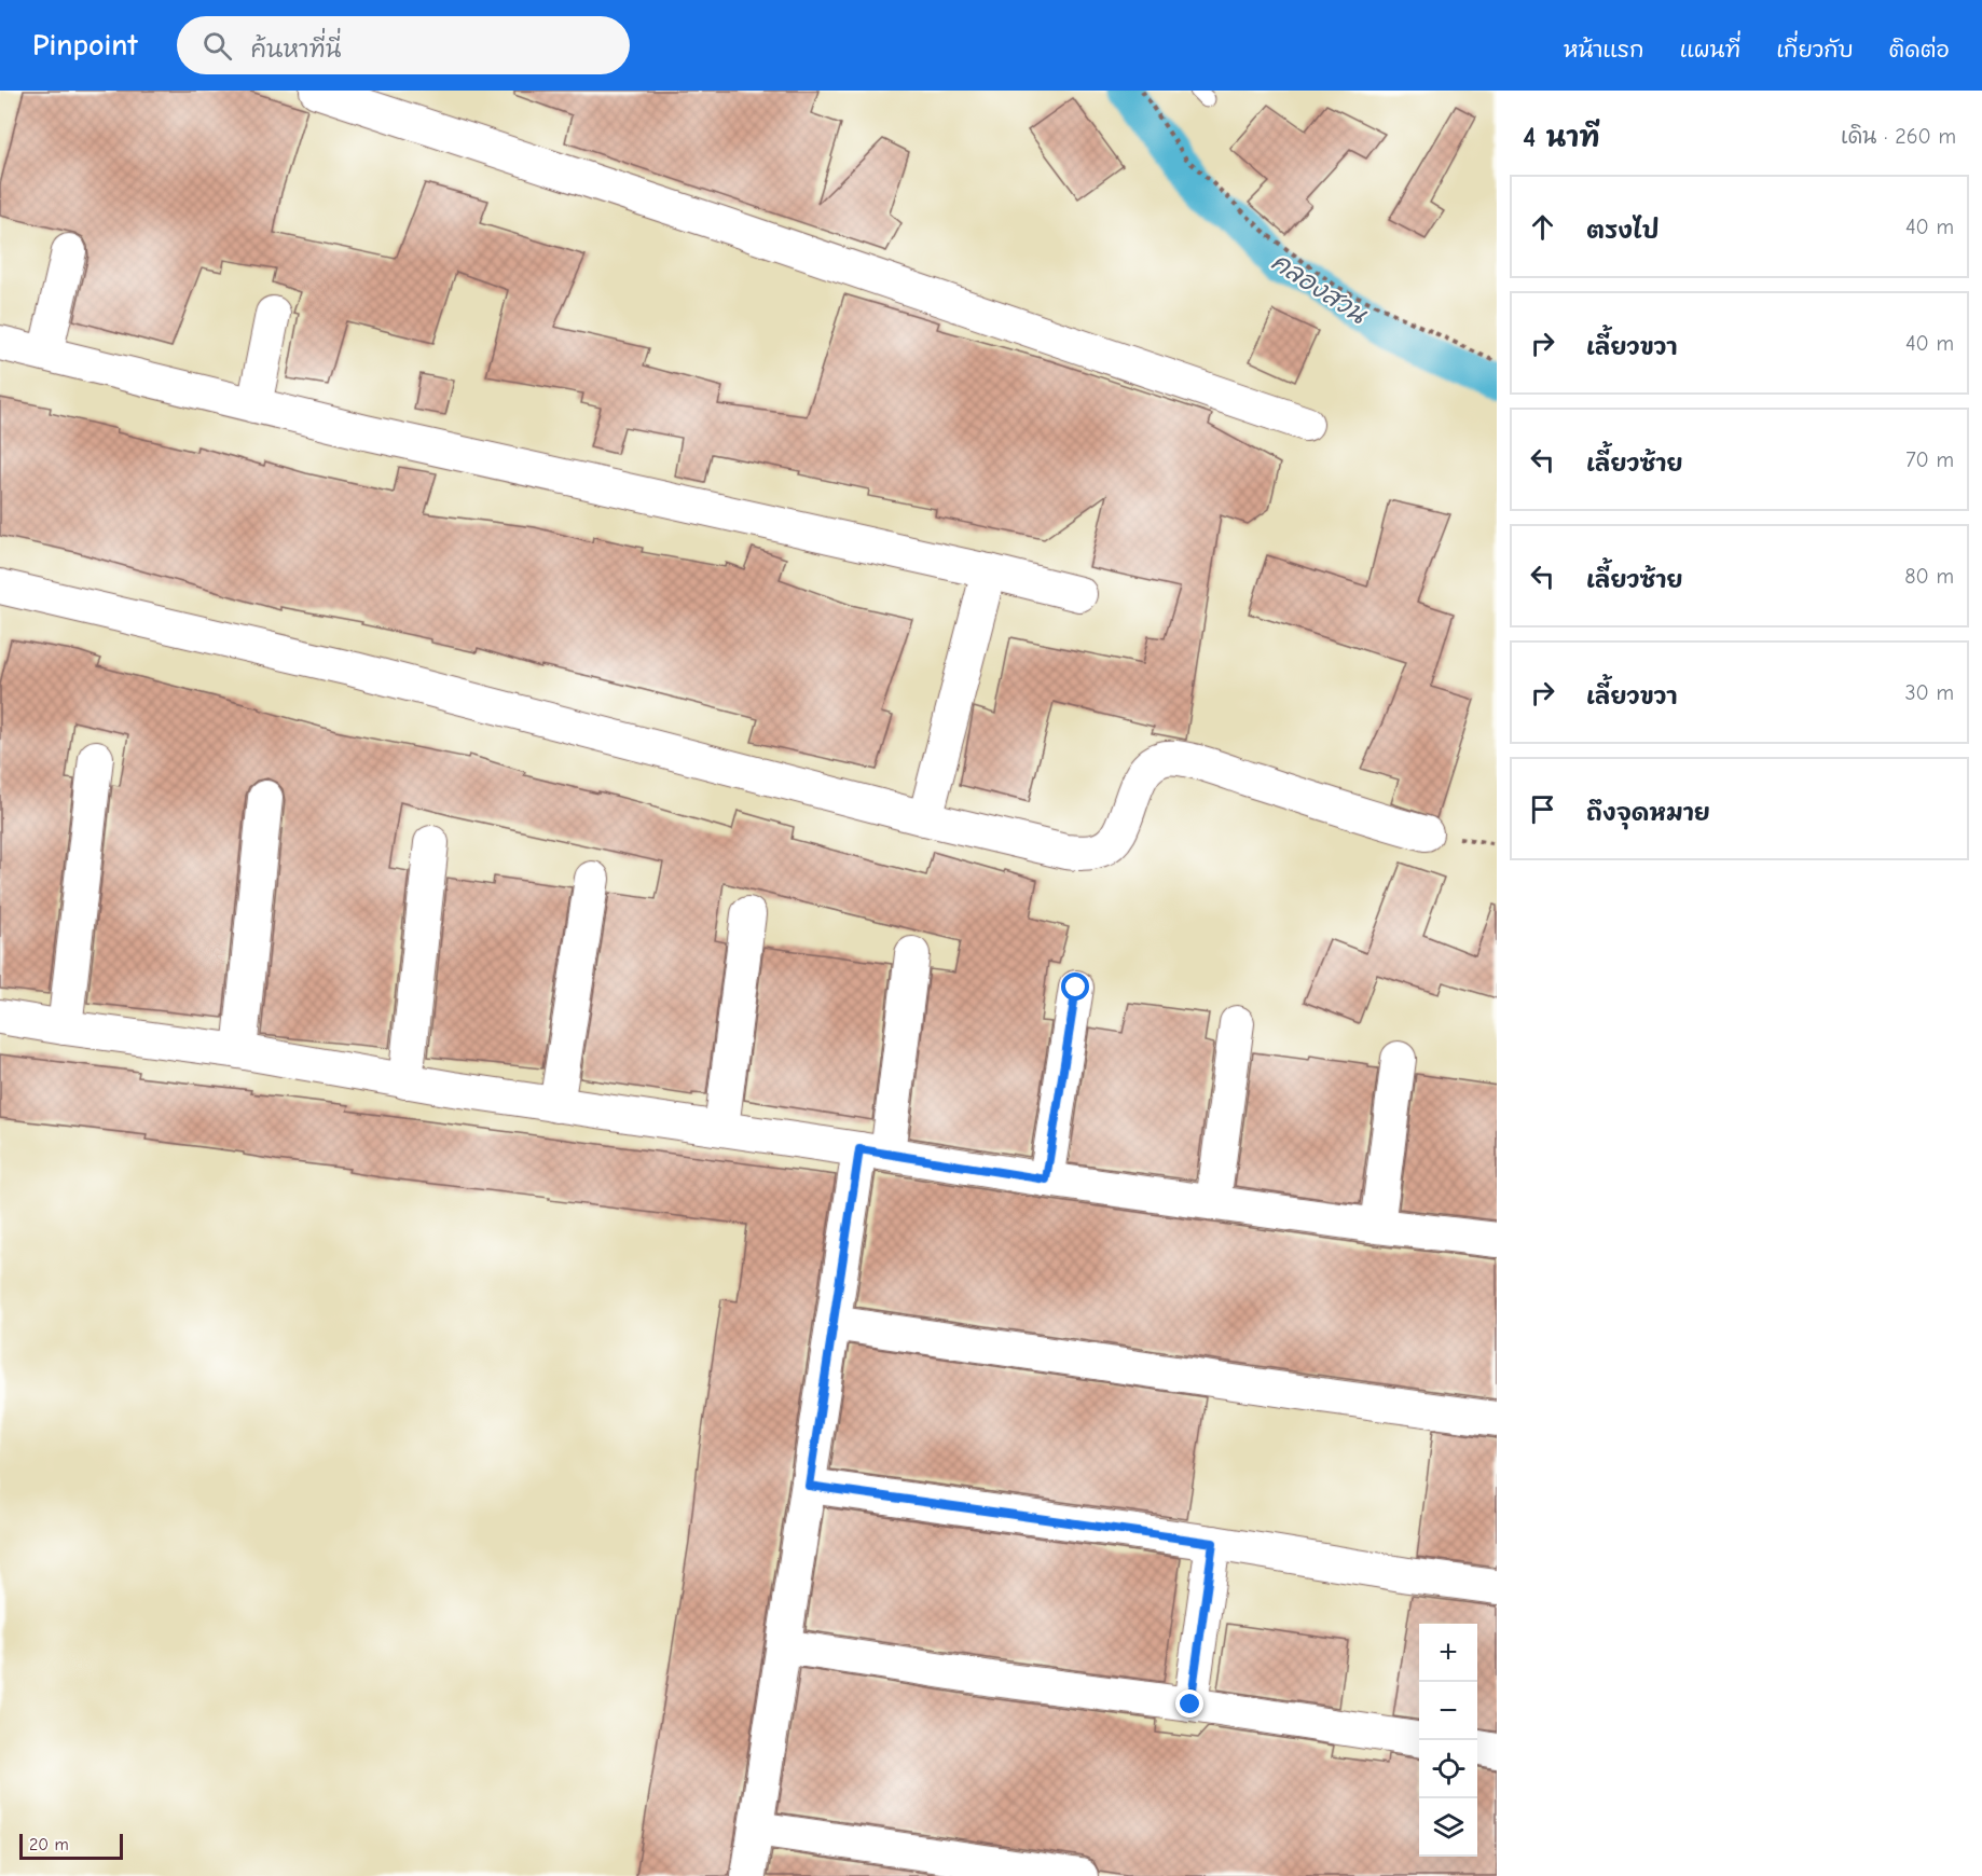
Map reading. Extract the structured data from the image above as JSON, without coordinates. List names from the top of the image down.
{
  "water": ["คลองสวน"],
  "scale_bar": "20 m",
  "page": {
    "header": "Pinpoint",
    "search": "ค้นหาที่นี่",
    "nav": [
      "หน้าแรก",
      "แผนที่",
      "เกี่ยวกับ",
      "ติดต่อ"
    ],
    "heading": ["4 นาที", "เดิน · 260 m"],
    "list": [
      ["ตรงไป", "40 m"],
      ["เลี้ยวขวา", "40 m"],
      ["เลี้ยวซ้าย", "70 m"],
      ["เลี้ยวซ้าย", "80 m"],
      ["เลี้ยวขวา", "30 m"],
      "ถึงจุดหมาย"
    ],
    "map_buttons": ["+", "−"],
    "scale": "20 m"
  }
}
